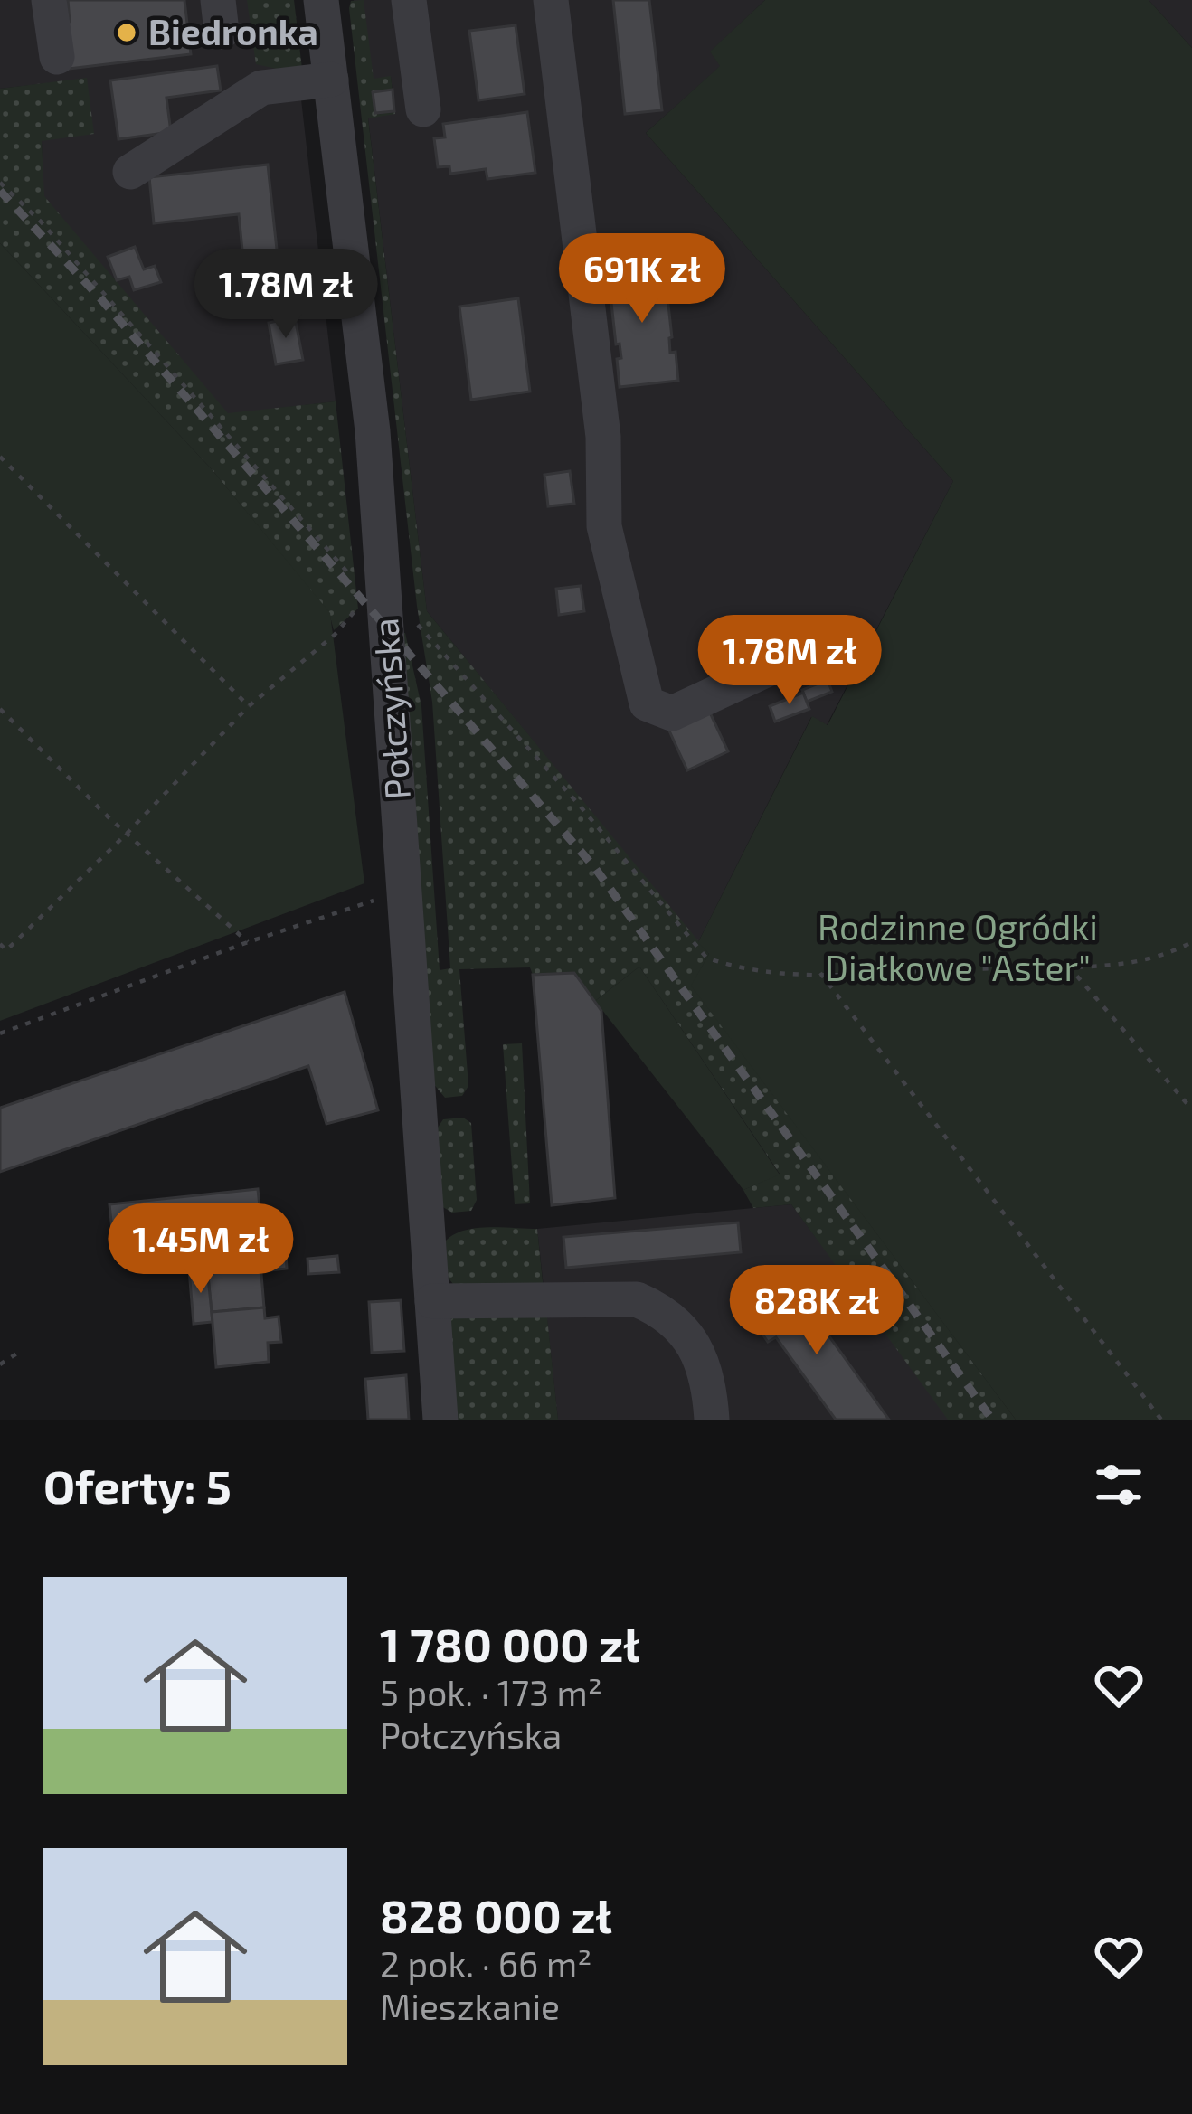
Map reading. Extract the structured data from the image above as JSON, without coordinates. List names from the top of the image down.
{
  "streets": {
    "street": ["Połczyńska"]
  },
  "parks": ["Rodzinne Ogródki Diałkowe \"Aster\""],
  "places": ["Biedronka"],
  "page": {
    "price": [
      "691K zł",
      "1.78M zł",
      "1.78M zł",
      "1.45M zł",
      "828K zł"
    ],
    "heading": "Oferty: 5",
    "list": [
      {
        "name": "1 780 000 zł",
        "note": "5 pok. · 173 m² · Połczyńska"
      },
      {
        "name": "828 000 zł",
        "note": "2 pok. · 66 m² · Mieszkanie"
      }
    ]
  }
}
